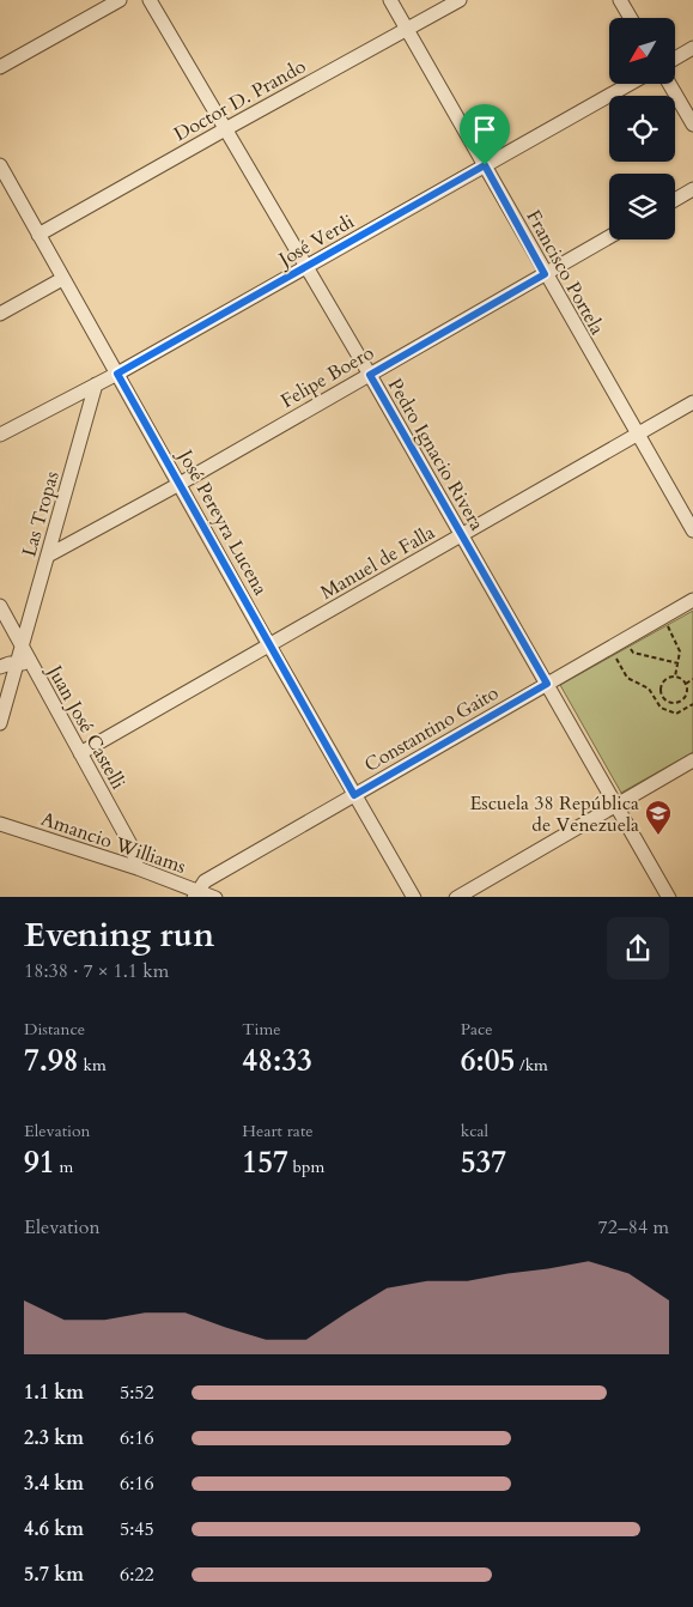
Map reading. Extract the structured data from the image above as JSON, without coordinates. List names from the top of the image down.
{
  "streets": {
    "street": [
      "Doctor D. Prando",
      "José Verdi",
      "Francisco Portela",
      "Felipe Boero",
      "Pedro Ignacio Rivera",
      "Las Tropas",
      "José Pereyra Lucena",
      "Manuel de Falla",
      "Juan José Castelli",
      "Constantino Gaito",
      "Amancio Williams"
    ]
  },
  "crossings": [
    ["Doctor D. Prando", "Francisco Portela"],
    ["Doctor D. Prando", "Pedro Ignacio Rivera"],
    ["Doctor D. Prando", "José Pereyra Lucena"],
    ["José Verdi", "Francisco Portela"],
    ["José Verdi", "Pedro Ignacio Rivera"],
    ["José Verdi", "Las Tropas"],
    ["José Verdi", "José Pereyra Lucena"],
    ["Francisco Portela", "Felipe Boero"],
    ["Francisco Portela", "Manuel de Falla"],
    ["Felipe Boero", "Pedro Ignacio Rivera"],
    ["Felipe Boero", "Las Tropas"],
    ["Felipe Boero", "José Pereyra Lucena"],
    ["Pedro Ignacio Rivera", "Manuel de Falla"],
    ["Pedro Ignacio Rivera", "Constantino Gaito"],
    ["Las Tropas", "Juan José Castelli"],
    ["José Pereyra Lucena", "Manuel de Falla"],
    ["José Pereyra Lucena", "Constantino Gaito"],
    ["Manuel de Falla", "Juan José Castelli"],
    ["Juan José Castelli", "Amancio Williams"],
    ["Constantino Gaito", "Amancio Williams"]
  ],
  "places": {
    "school or university": ["Escuela 38 República de Venezuela"]
  },
  "north": "bottom left",
  "page": {
    "heading": ["Evening run", "18:38 · 7 × 1.1 km"],
    "stats": [
      ["Distance", "7.98 km"],
      ["Time", "48:33"],
      ["Pace", "6:05 /km"],
      ["Elevation", "91 m"],
      ["Heart rate", "157 bpm"],
      ["kcal", "537"]
    ],
    "chart": ["Elevation", "72–84 m"],
    "list": [
      {
        "name": "1.1 km",
        "note": "5:52"
      },
      {
        "name": "2.3 km",
        "note": "6:16"
      },
      {
        "name": "3.4 km",
        "note": "6:16"
      },
      {
        "name": "4.6 km",
        "note": "5:45"
      },
      {
        "name": "5.7 km",
        "note": "6:22"
      }
    ]
  }
}
